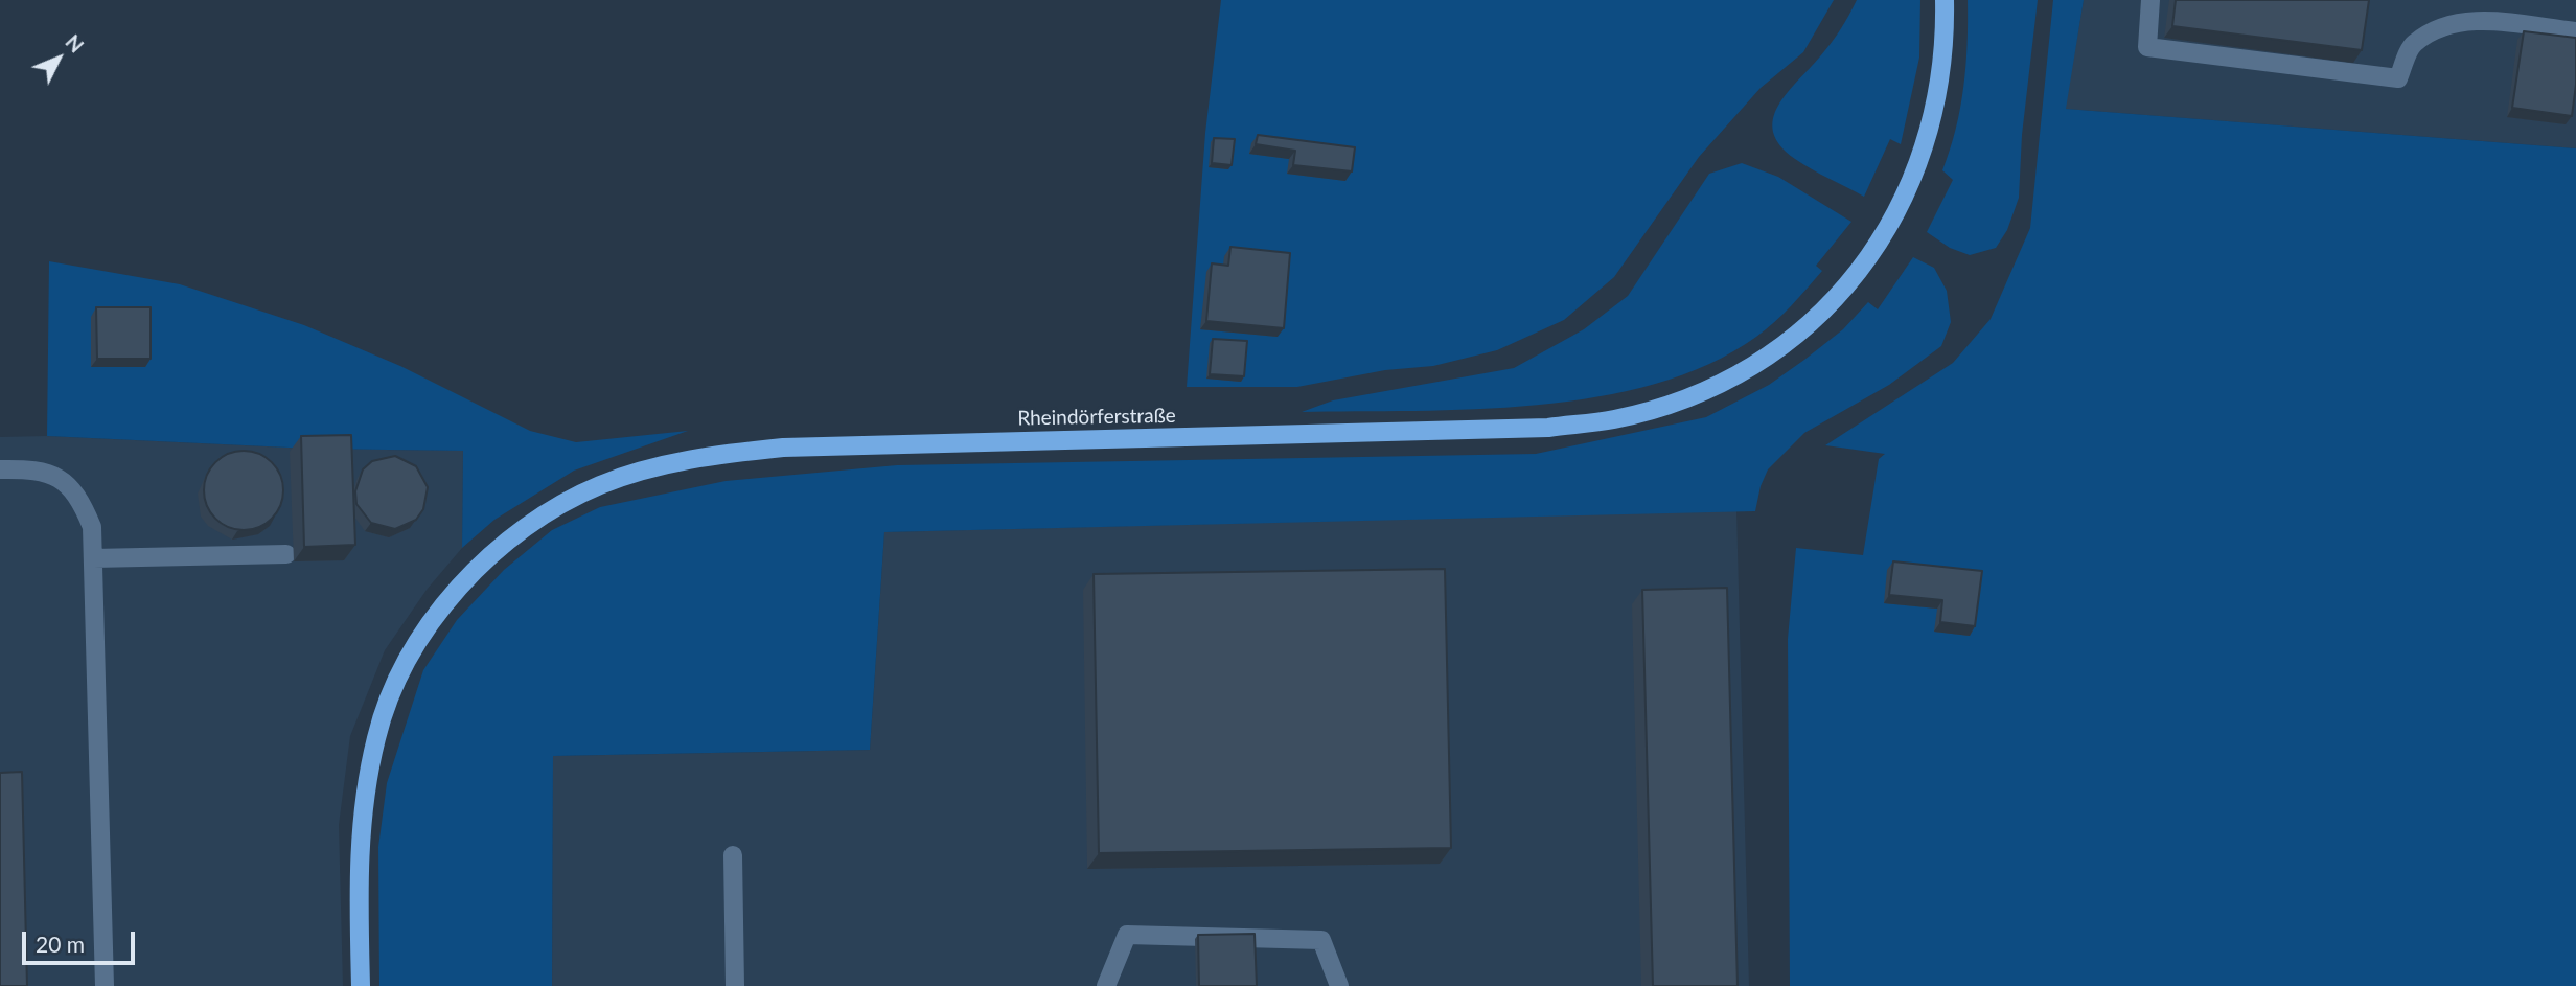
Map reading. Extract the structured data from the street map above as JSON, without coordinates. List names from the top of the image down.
{
  "streets": {
    "main road": ["Rheindörferstraße"]
  },
  "scale_bar": "20 m",
  "north": "top right"
}
